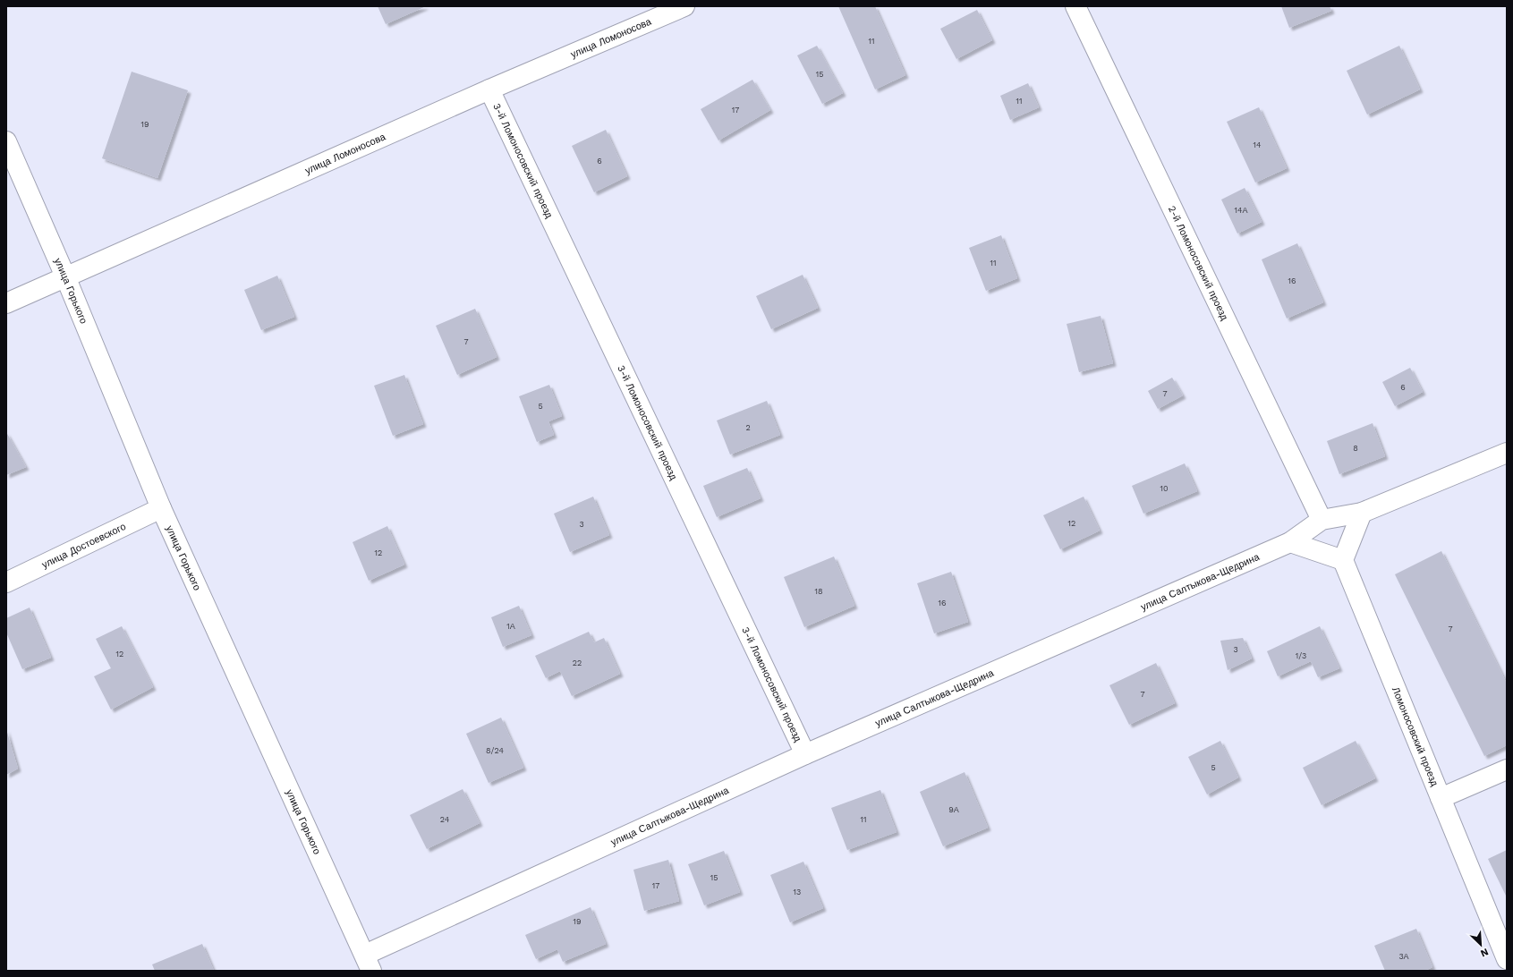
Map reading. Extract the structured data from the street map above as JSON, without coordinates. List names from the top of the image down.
{
  "streets": {
    "street": [
      "улица Ломоносова",
      "3-й Ломоносовский проезд",
      "2-й Ломоносовский проезд",
      "улица Горького",
      "улица Достоевского",
      "улица Салтыкова-Щедрина",
      "Ломоносовский проезд"
    ]
  },
  "crossings": [
    ["улица Ломоносова", "3-й Ломоносовский проезд"],
    ["улица Ломоносова", "улица Горького"],
    ["3-й Ломоносовский проезд", "улица Салтыкова-Щедрина"],
    ["2-й Ломоносовский проезд", "улица Салтыкова-Щедрина"],
    ["улица Горького", "улица Достоевского"],
    ["улица Горького", "улица Салтыкова-Щедрина"]
  ],
  "house_numbers": [
    "11",
    "15",
    "11",
    "17",
    "19",
    "14",
    "6",
    "14А",
    "11",
    "16",
    "7",
    "6",
    "7",
    "5",
    "2",
    "8",
    "10",
    "12",
    "3",
    "12",
    "18",
    "16",
    "1А",
    "7",
    "3",
    "12",
    "1/3",
    "22",
    "7",
    "8/24",
    "5",
    "9А",
    "24",
    "11",
    "15",
    "17",
    "13",
    "19",
    "3А"
  ],
  "north": "bottom right"
}
